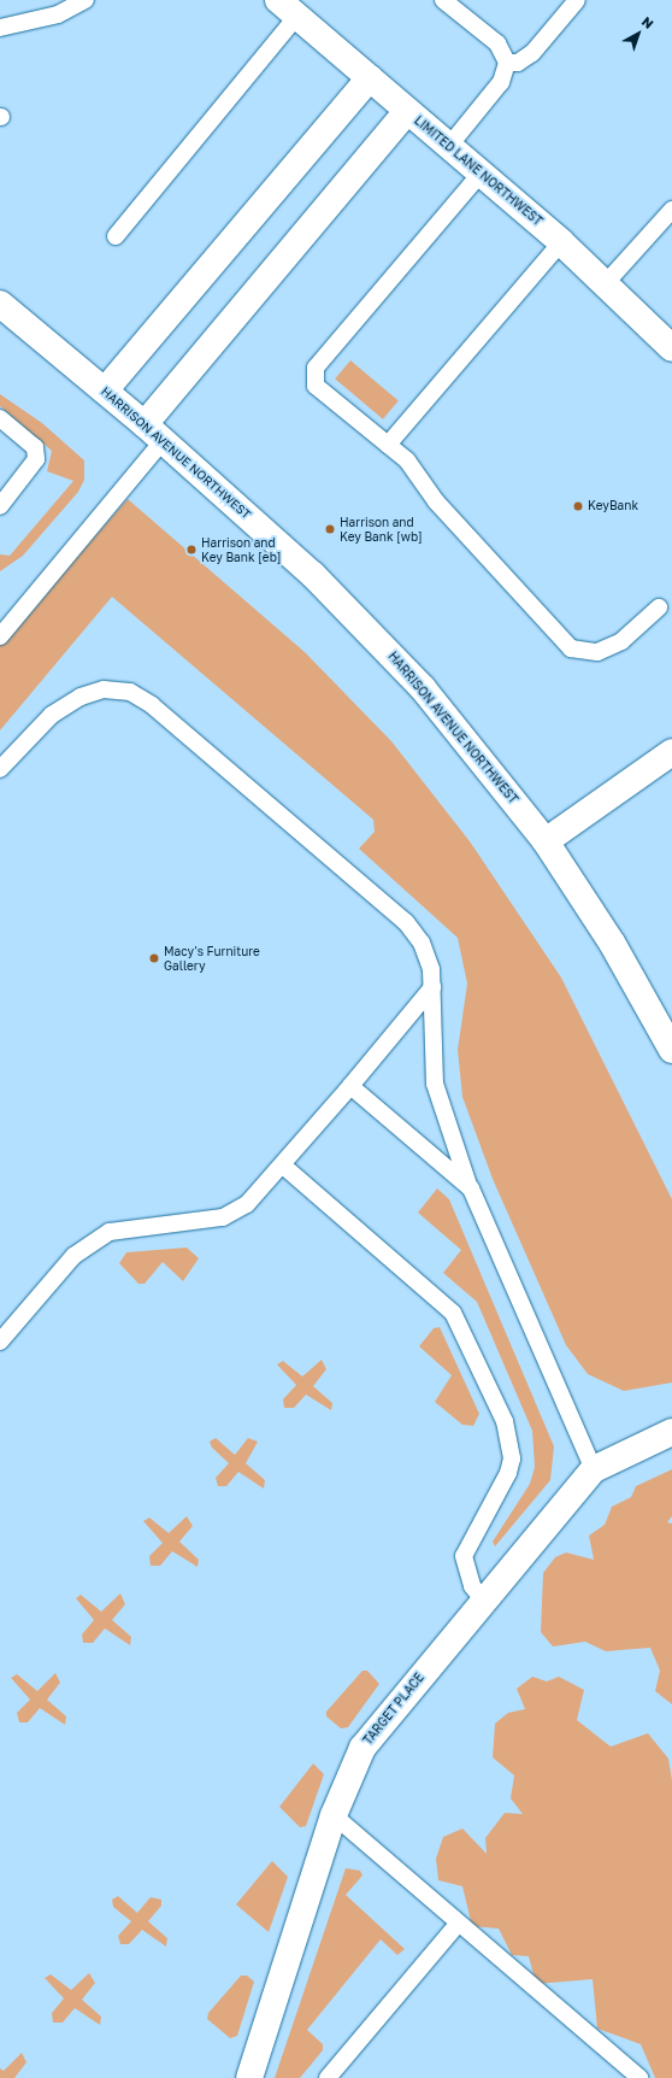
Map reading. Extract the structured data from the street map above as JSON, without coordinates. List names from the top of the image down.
{
  "streets": {
    "street": ["LIMITED LANE NORTHWEST", "HARRISON AVENUE NORTHWEST", "TARGET PLACE"]
  },
  "places": [
    "KeyBank",
    "Harrison and Key Bank [wb]",
    "Harrison and Key Bank [eb]",
    "Macy's Furniture Gallery"
  ],
  "north": "top right"
}
